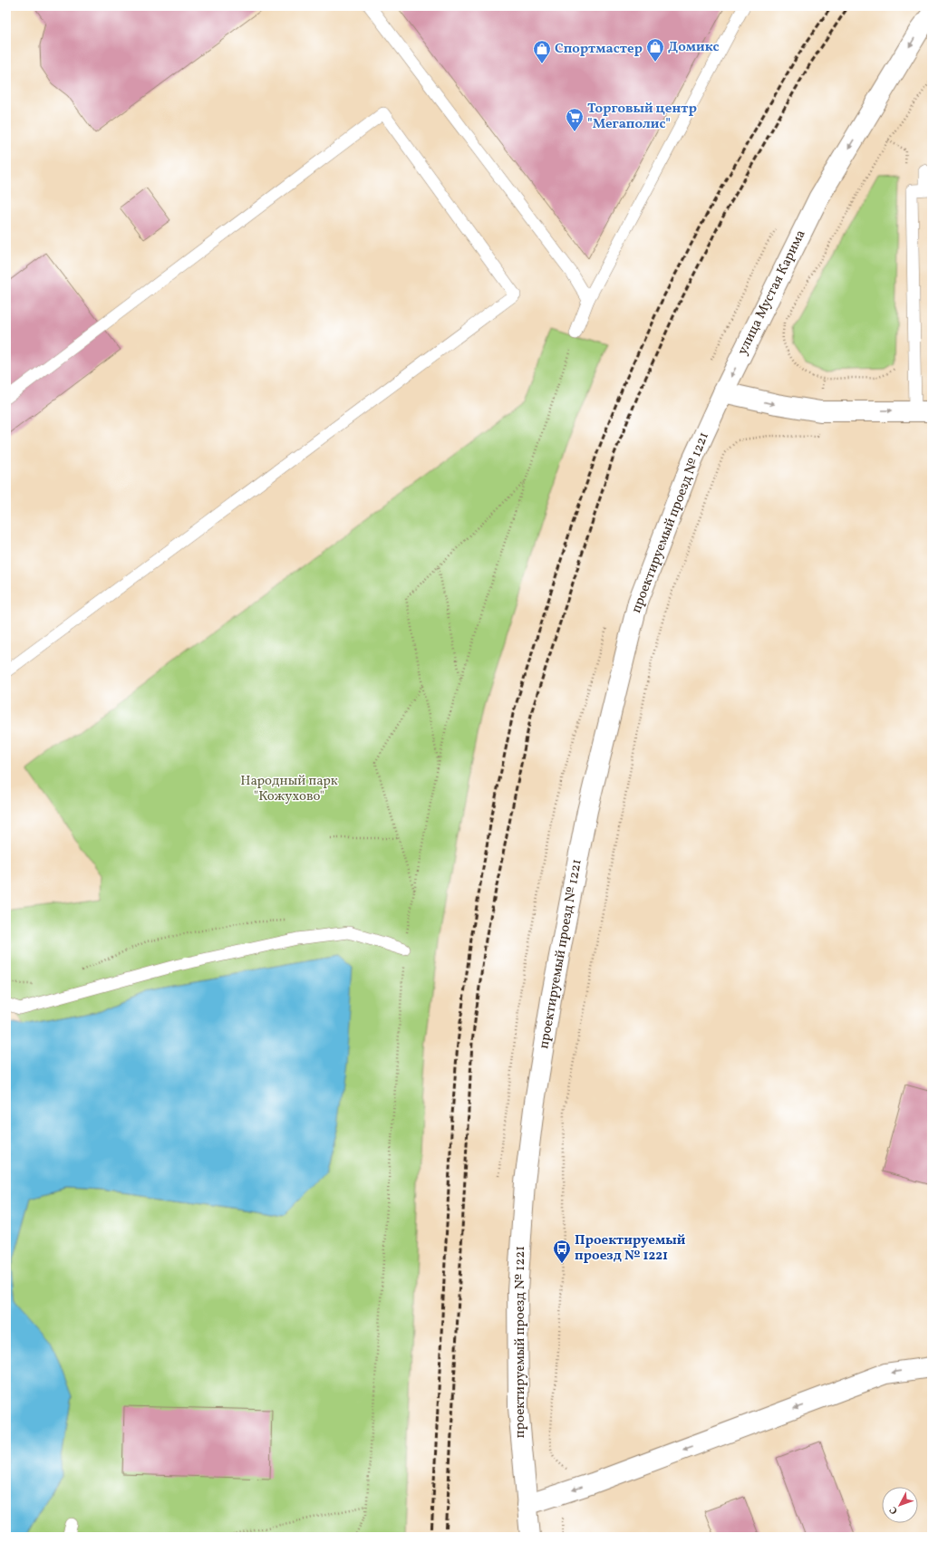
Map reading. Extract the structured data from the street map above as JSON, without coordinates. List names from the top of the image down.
{
  "streets": {
    "street": ["улица Мустая Карима", "проектируемый проезд № 1221"]
  },
  "crossings": [
    ["улица Мустая Карима", "проектируемый проезд № 1221"]
  ],
  "one_way": ["улица Мустая Карима"],
  "parks": ["Народный парк \"Кожухово\""],
  "places": {
    "shop": ["Домикс", "Спортмастер"],
    "supermarket": ["Торговый центр \"Мегаполис\""],
    "bus stop": ["Проектируемый проезд № 1221"]
  },
  "north": "bottom left"
}
